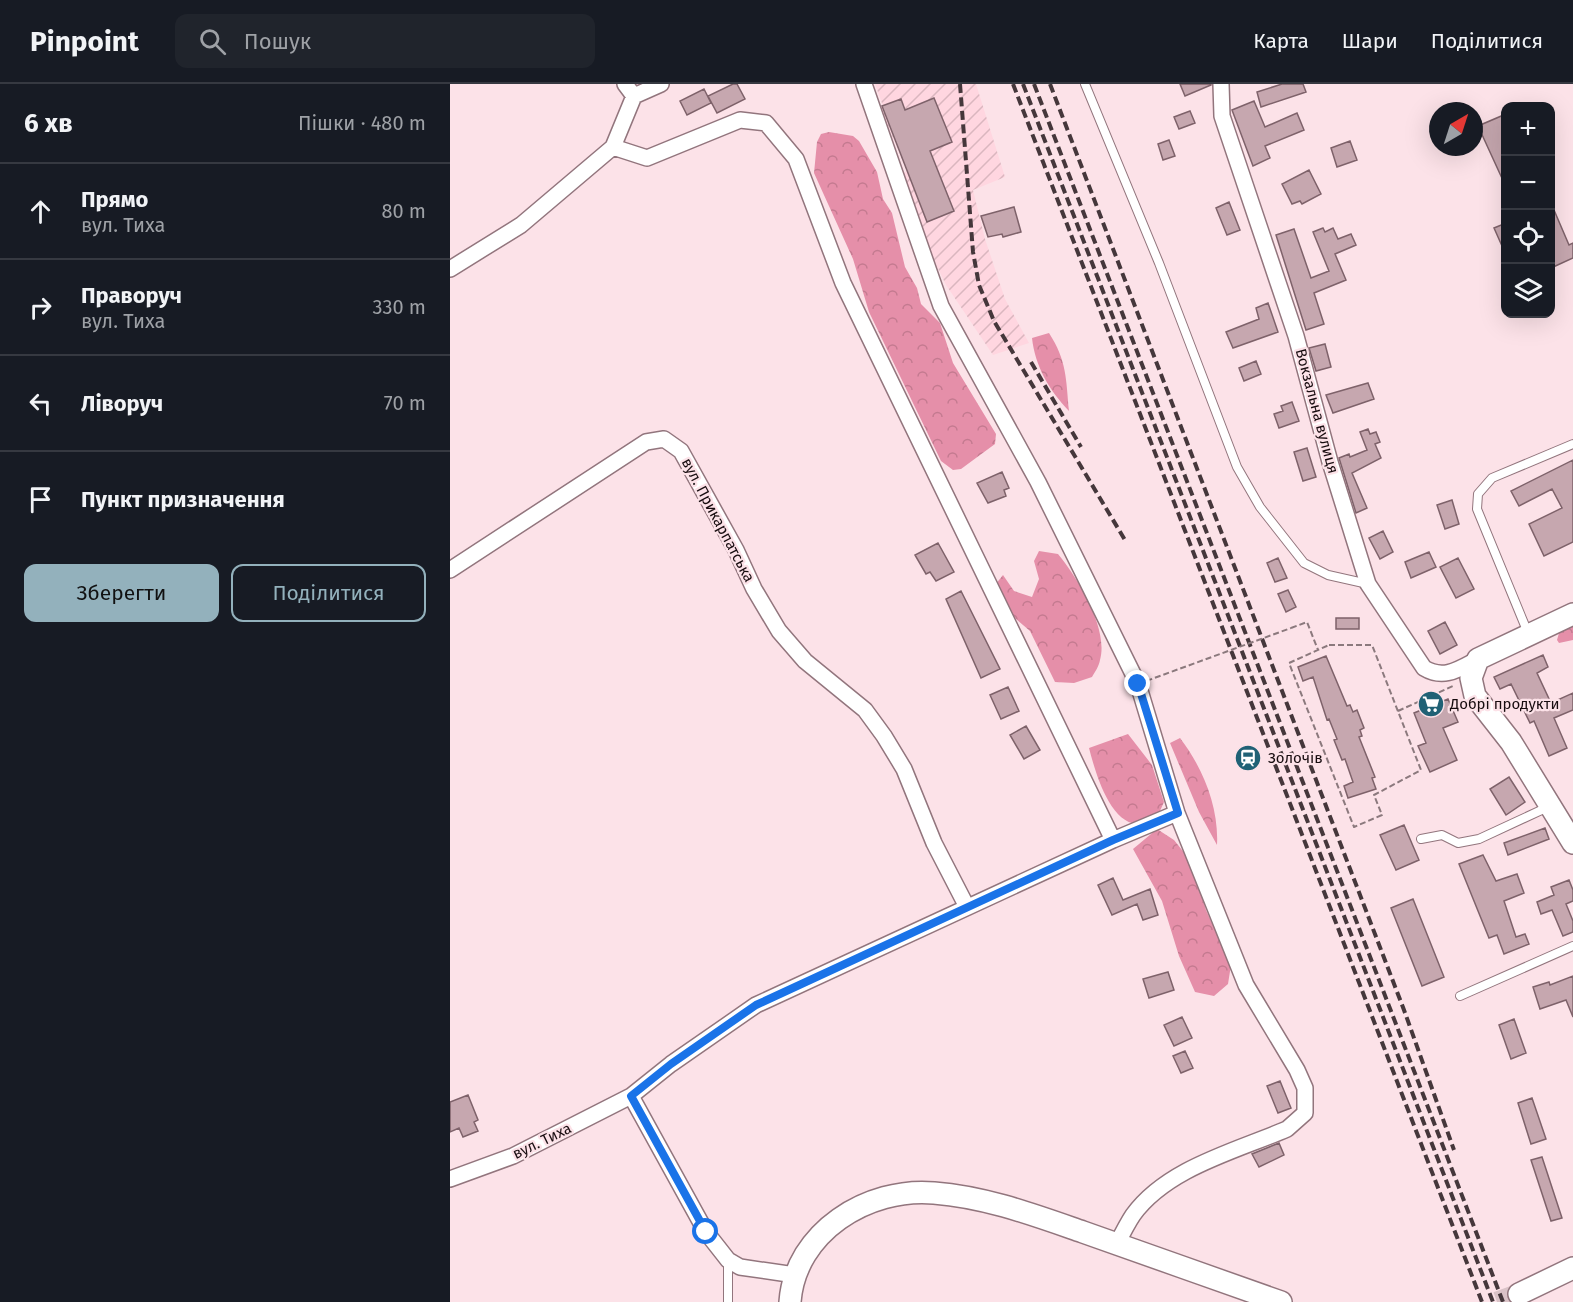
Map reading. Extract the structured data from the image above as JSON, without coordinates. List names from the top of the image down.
{
  "streets": {
    "street": ["Вокзальна вулиця", "вул. Прикарпатська", "вул. Тиха"]
  },
  "crossings": [
    ["вул. Прикарпатська", "вул. Тиха"]
  ],
  "places": {
    "supermarket": ["Добрі продукти"],
    "station": ["Золочів"]
  },
  "north": "top right",
  "page": {
    "header": "Pinpoint",
    "search": "Пошук",
    "nav": ["Карта", "Шари", "Поділитися"],
    "heading": ["6 хв", "Пішки · 480 m"],
    "map_buttons": ["+", "−"],
    "list": [
      ["Прямо", "вул. Тиха", "80 m"],
      ["Праворуч", "вул. Тиха", "330 m"],
      ["Ліворуч", "70 m"],
      "Пункт призначення"
    ],
    "buttons": ["Зберегти", "Поділитися"]
  }
}
